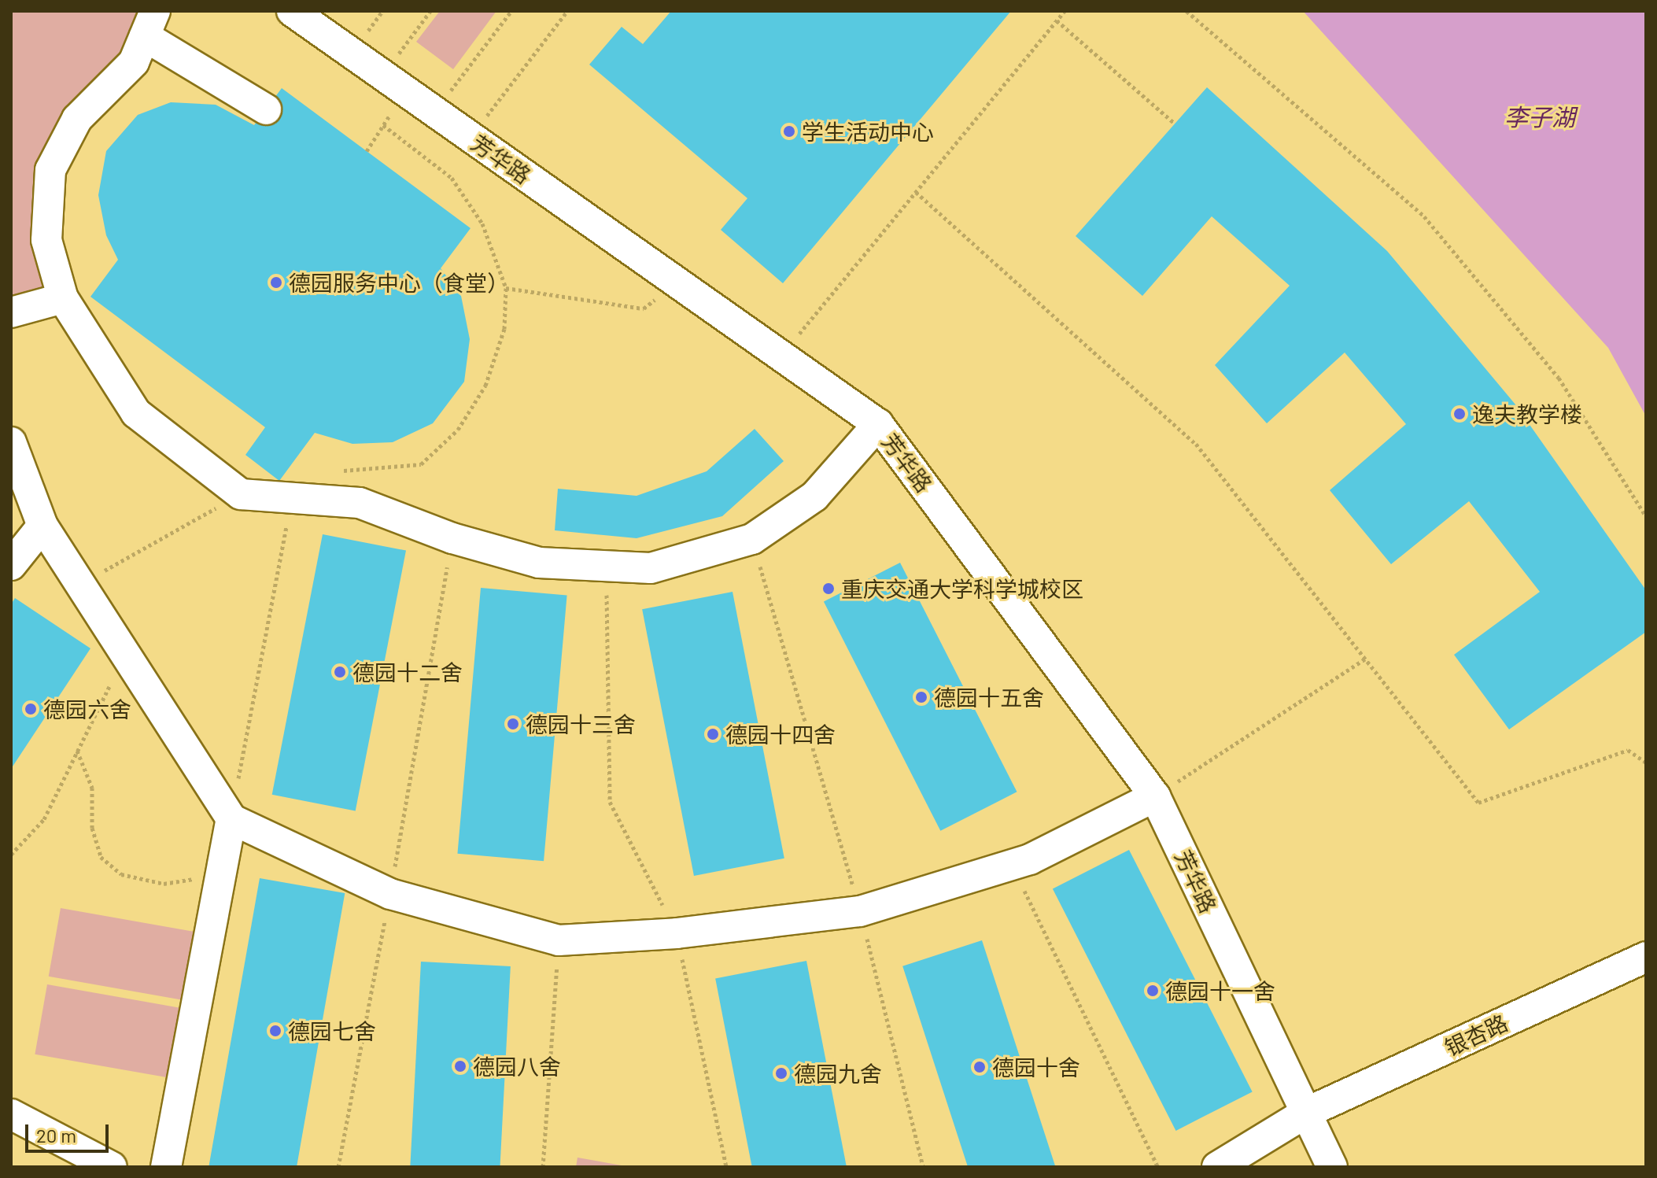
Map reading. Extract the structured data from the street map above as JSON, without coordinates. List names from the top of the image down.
{
  "streets": {
    "street": ["芳华路", "银杏路"]
  },
  "crossings": [
    ["芳华路", "银杏路"]
  ],
  "water": ["李子湖"],
  "places": [
    "学生活动中心",
    "德园服务中心（食堂）",
    "逸夫教学楼",
    "重庆交通大学科学城校区",
    "德园十二舍",
    "德园十五舍",
    "德园六舍",
    "德园十三舍",
    "德园十四舍",
    "德园十一舍",
    "德园七舍",
    "德园八舍",
    "德园十舍",
    "德园九舍"
  ],
  "scale_bar": "20 m"
}
